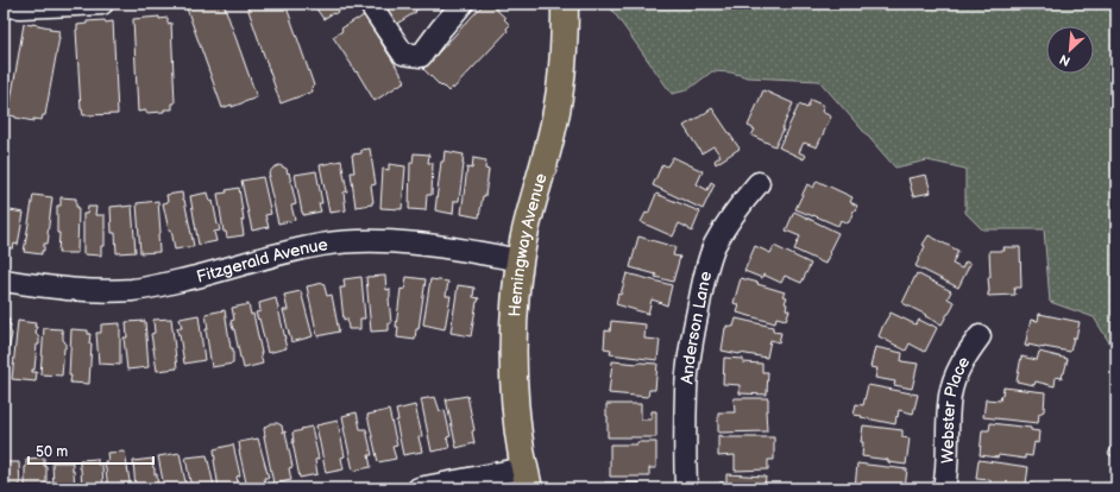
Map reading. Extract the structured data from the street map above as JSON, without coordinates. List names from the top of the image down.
{
  "streets": {
    "main road": ["Hemingway Avenue"],
    "street": ["Fitzgerald Avenue", "Anderson Lane", "Webster Place"]
  },
  "crossings": [
    ["Hemingway Avenue", "Fitzgerald Avenue"]
  ],
  "scale_bar": "50 m",
  "north": "bottom left"
}
